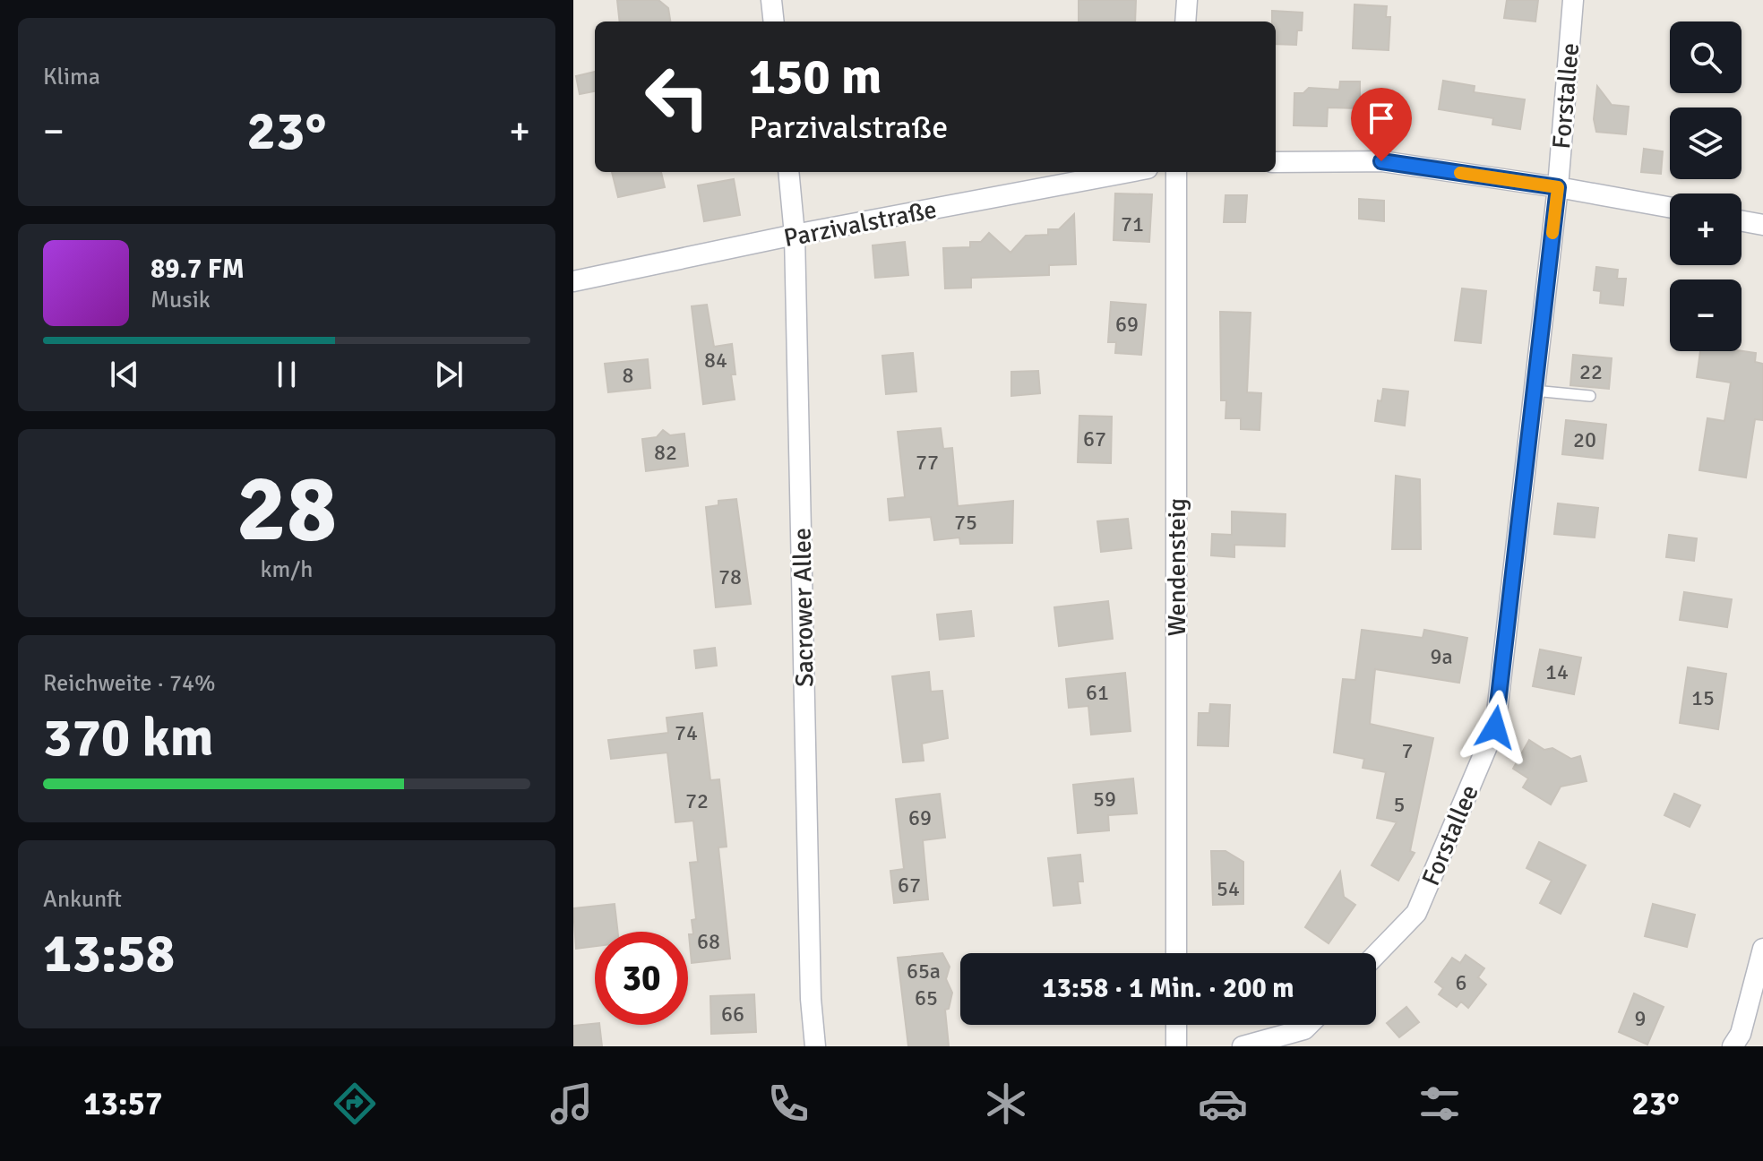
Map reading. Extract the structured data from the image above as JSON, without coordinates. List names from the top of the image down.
{
  "streets": {
    "street": [
      "Forstallee",
      "Parzivalstraße",
      "Wendensteig",
      "Sacrower Allee"
    ]
  },
  "crossings": [
    ["Parzivalstraße", "Sacrower Allee"]
  ],
  "house_numbers": [
    "71",
    "69",
    "84",
    "22",
    "8",
    "67",
    "20",
    "82",
    "77",
    "75",
    "78",
    "9a",
    "14",
    "61",
    "15",
    "74",
    "7",
    "59",
    "72",
    "5",
    "69",
    "67",
    "54",
    "68",
    "65a",
    "6",
    "65",
    "66",
    "9"
  ],
  "page": {
    "tile": [
      "Klima",
      ["28", "km/h"],
      ["Reichweite · 74%", "370 km"],
      ["Ankunft", "13:58"]
    ],
    "map_buttons": ["+", "−"],
    "turn": ["150 m", "Parzivalstraße"],
    "heat": ["−", "23°", "+"],
    "song": ["89.7 FM", "Musik"],
    "limit": "30",
    "trip": "13:58 · 1 Min. · 200 m",
    "tabs": ["13:57", "23°"]
  }
}
